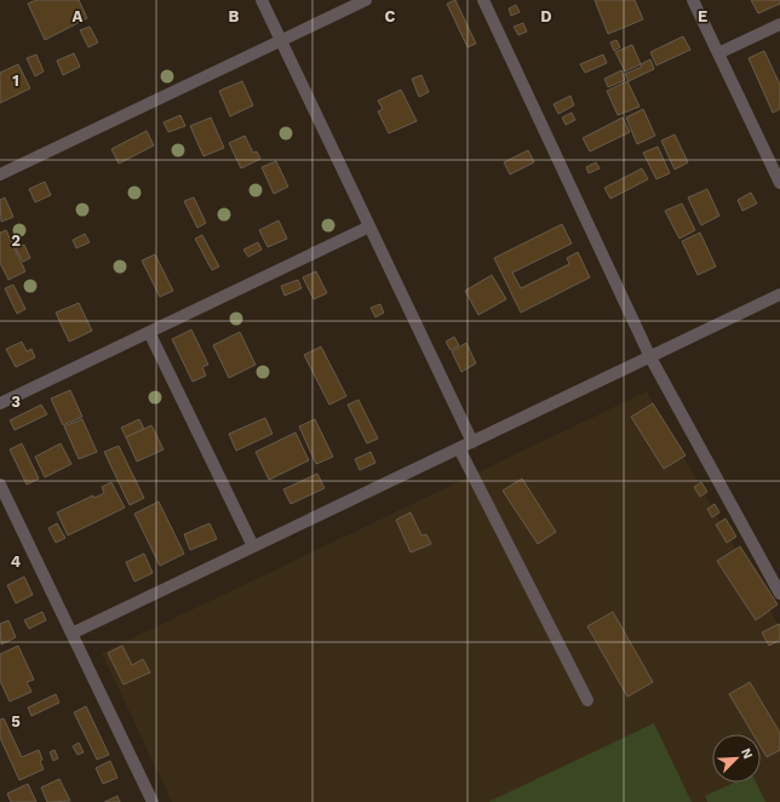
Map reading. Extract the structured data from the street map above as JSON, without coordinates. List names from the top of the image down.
{
  "north": "top right",
  "grid": {
    "columns": [
      "A",
      "B",
      "C",
      "D",
      "E"
    ],
    "rows": [
      "1",
      "2",
      "3",
      "4",
      "5"
    ]
  }
}
